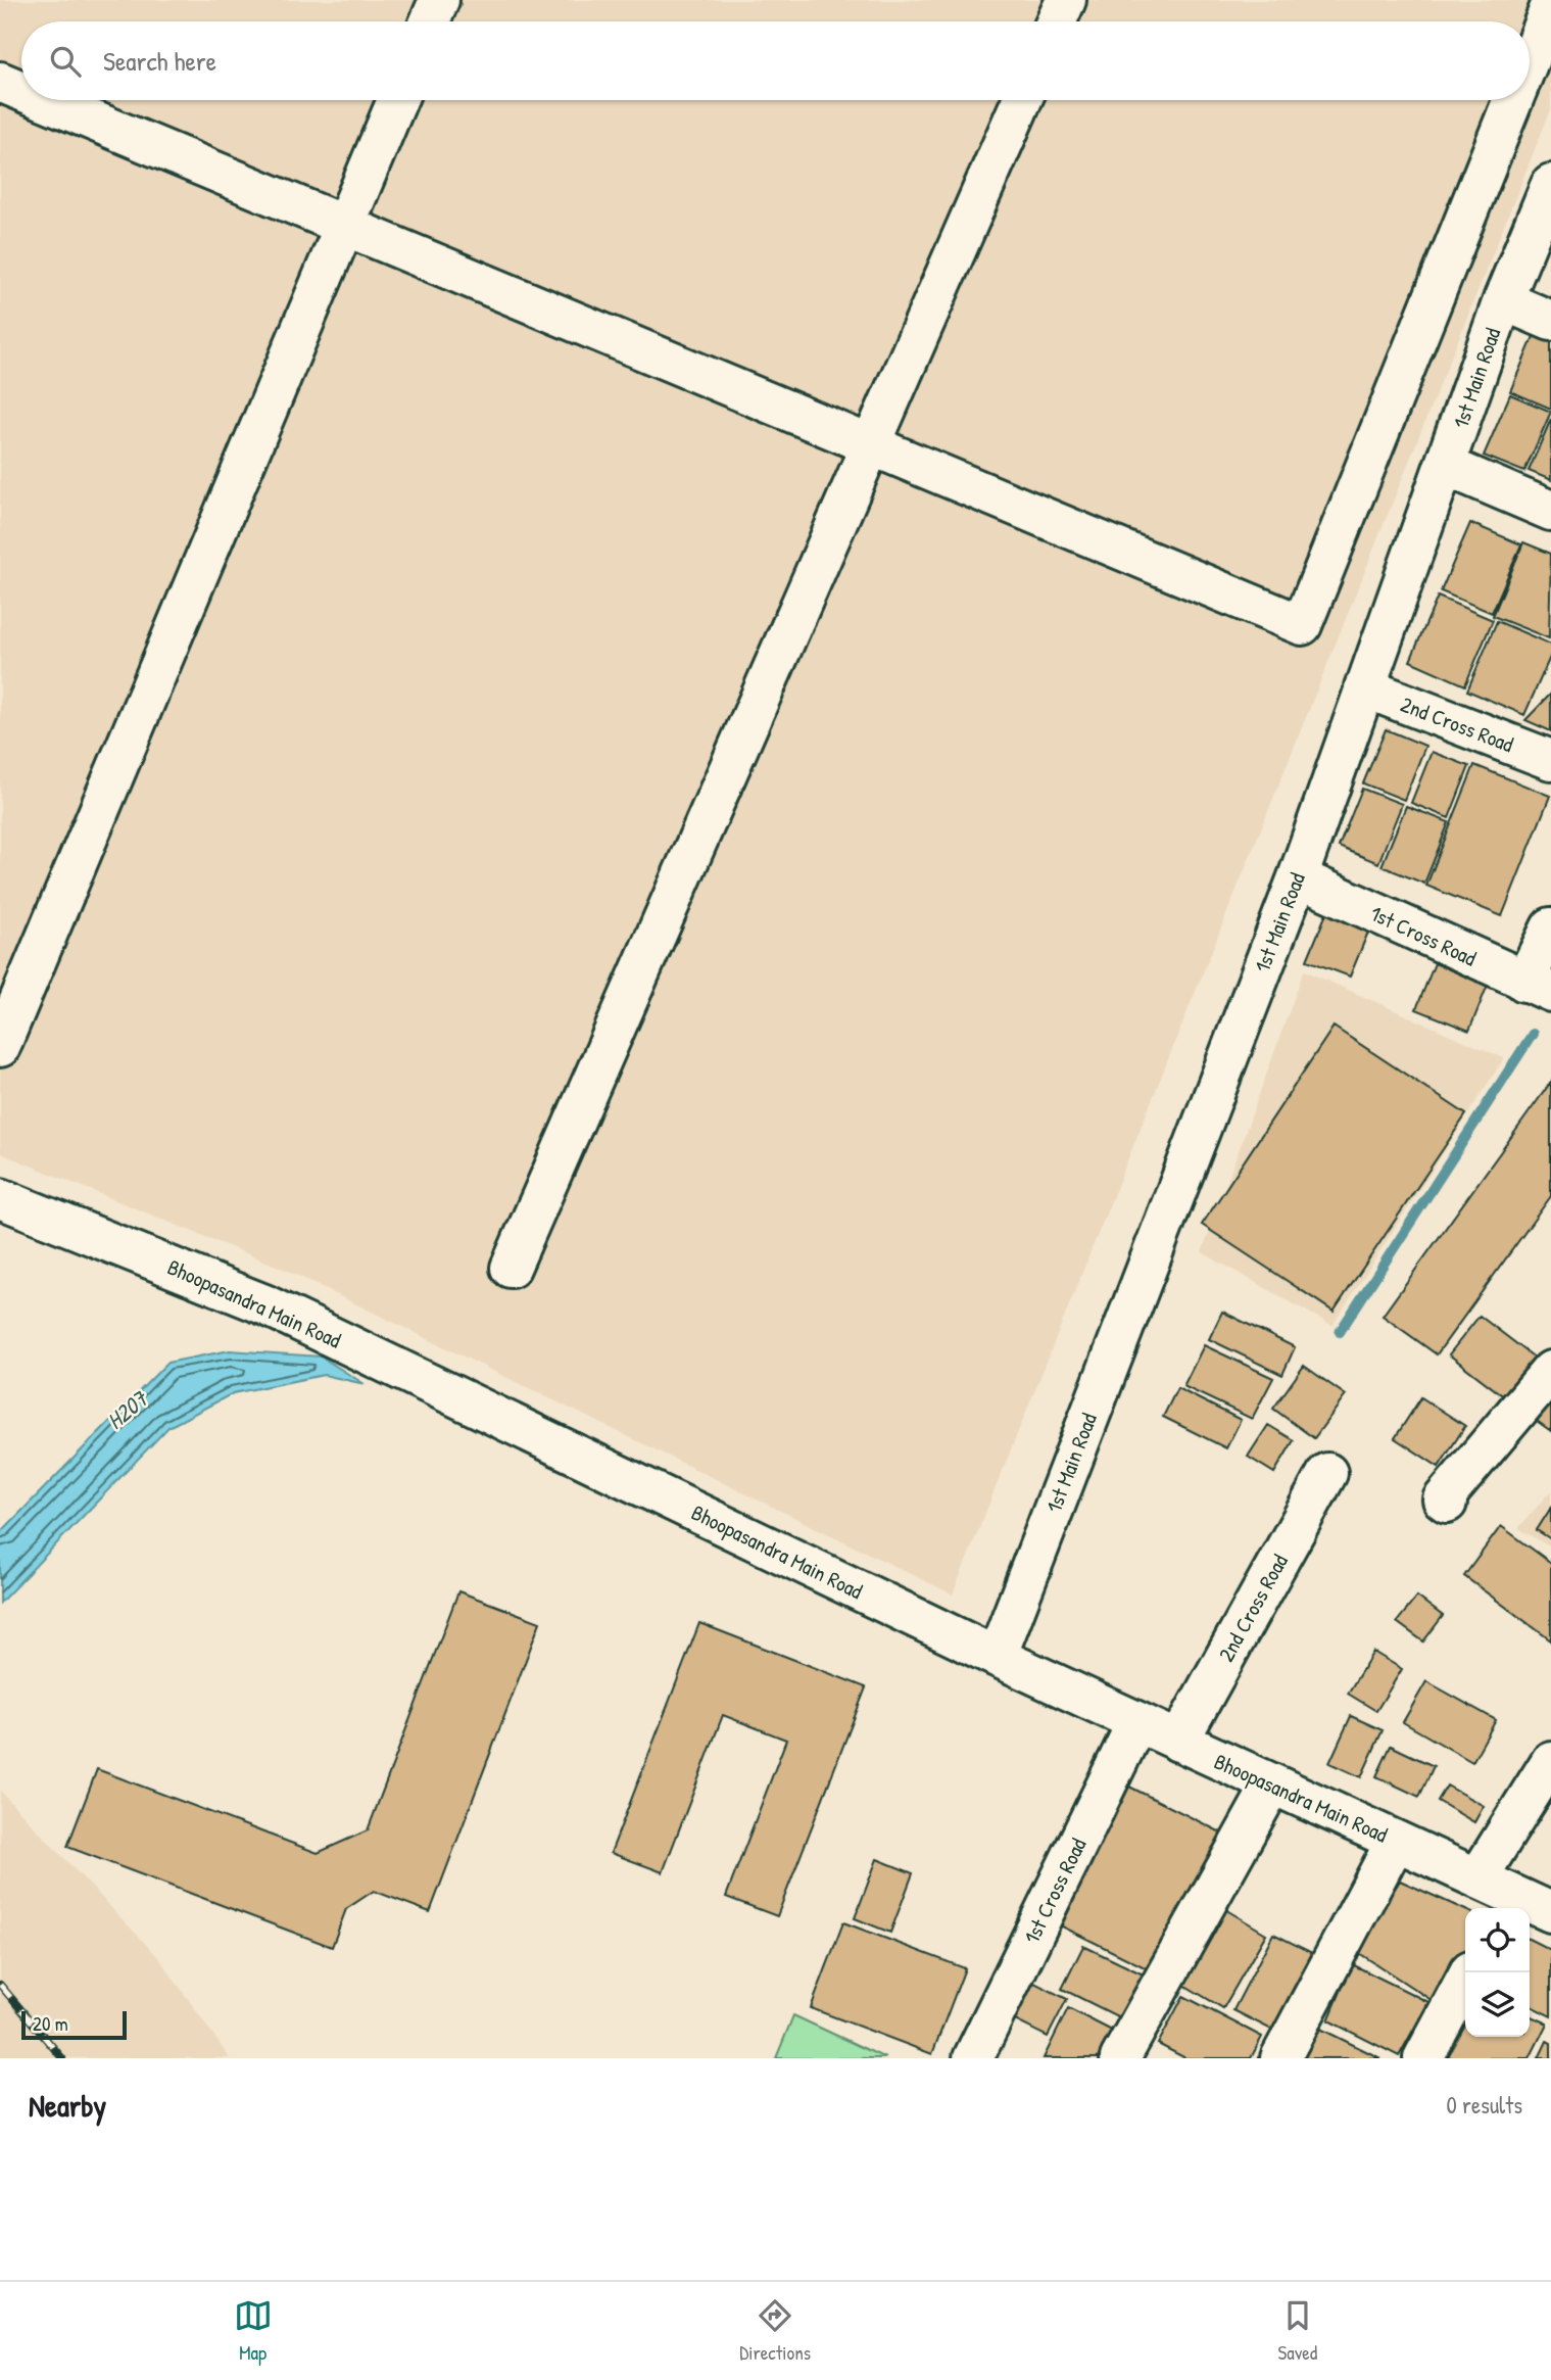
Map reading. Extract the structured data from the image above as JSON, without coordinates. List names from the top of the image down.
{
  "streets": {
    "street": [
      "1st Main Road",
      "2nd Cross Road",
      "1st Cross Road",
      "Bhoopasandra Main Road"
    ]
  },
  "crossings": [
    ["1st Main Road", "2nd Cross Road"],
    ["1st Main Road", "1st Cross Road"],
    ["1st Main Road", "Bhoopasandra Main Road"],
    ["2nd Cross Road", "Bhoopasandra Main Road"],
    ["1st Cross Road", "Bhoopasandra Main Road"]
  ],
  "water": ["H207"],
  "scale_bar": "20 m",
  "page": {
    "search": "Search here",
    "scale": "20 m",
    "heading": ["Nearby", "0 results"],
    "nav": ["Map", "Directions", "Saved"]
  }
}
